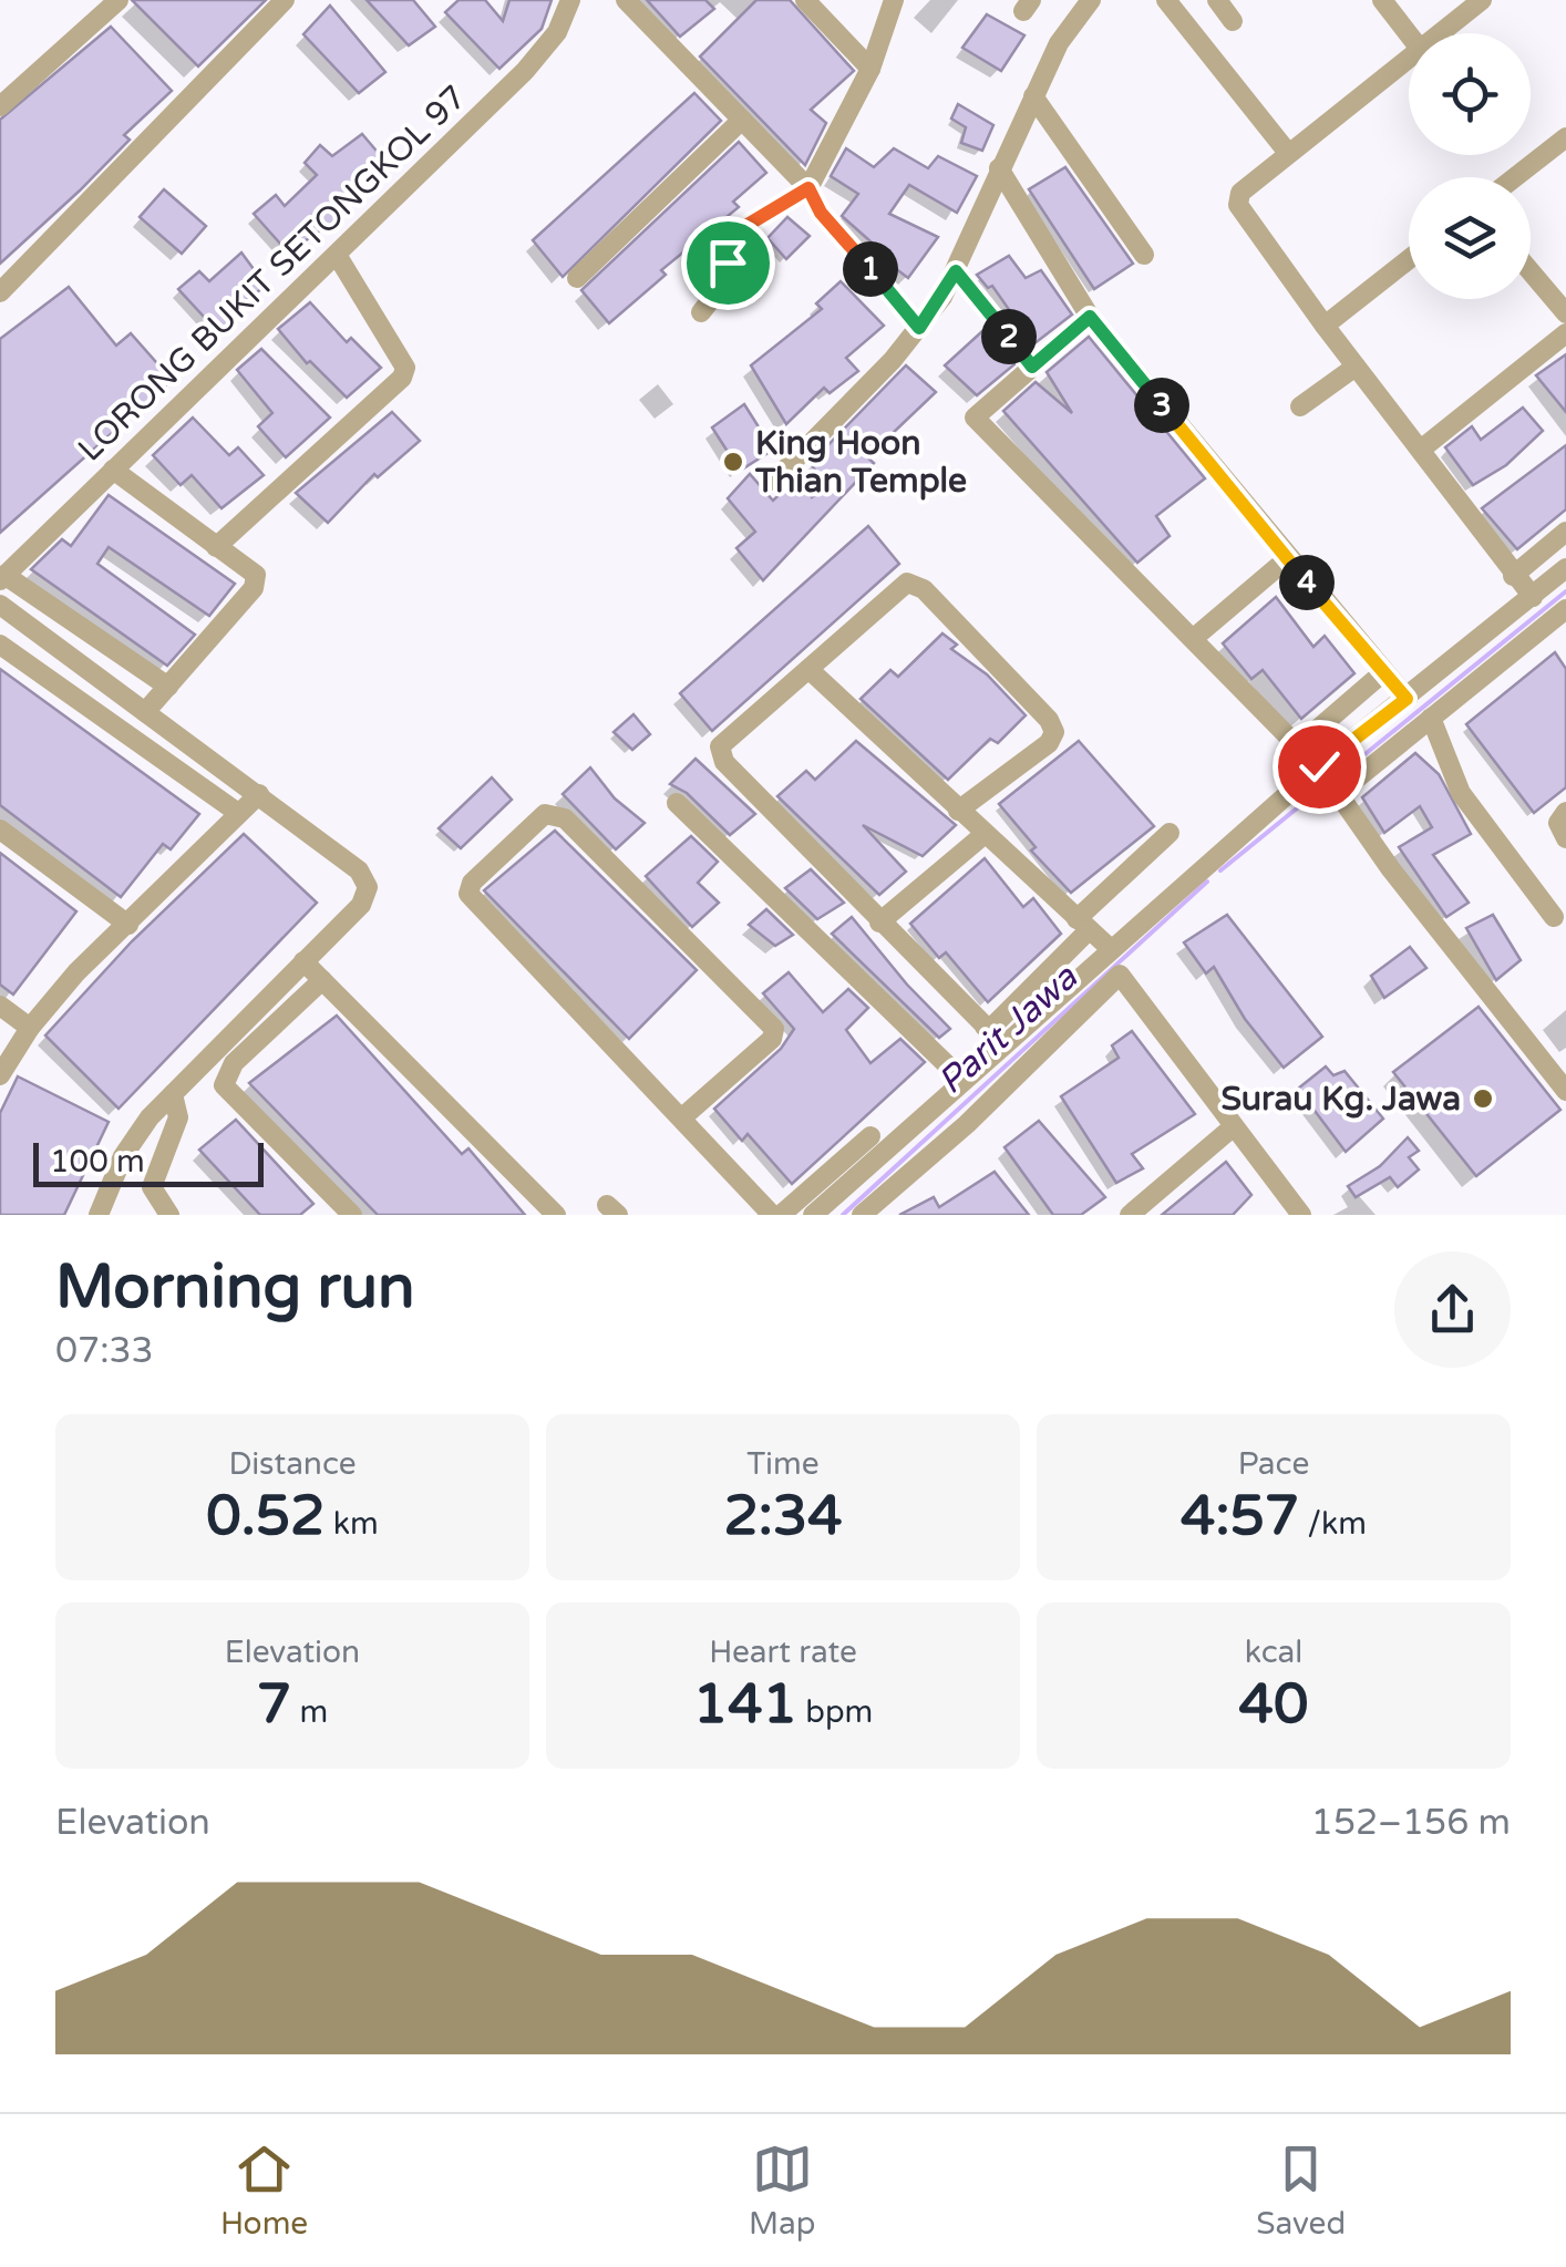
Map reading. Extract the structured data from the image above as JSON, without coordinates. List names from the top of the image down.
{
  "streets": {
    "street": ["LORONG BUKIT SETONGKOL 97"]
  },
  "water": ["Parit Jawa"],
  "places": ["King Hoon Thian Temple", "Surau Kg. Jawa"],
  "scale_bar": "100 m",
  "page": {
    "pins": [
      "1",
      "2",
      "3",
      "4"
    ],
    "scale": "100 m",
    "heading": ["Morning run", "07:33"],
    "stats": [
      ["Distance", "0.52 km"],
      ["Time", "2:34"],
      ["Pace", "4:57 /km"],
      ["Elevation", "7 m"],
      ["Heart rate", "141 bpm"],
      ["kcal", "40"]
    ],
    "chart": ["Elevation", "152–156 m"],
    "tabs": ["Home", "Map", "Saved"]
  }
}
